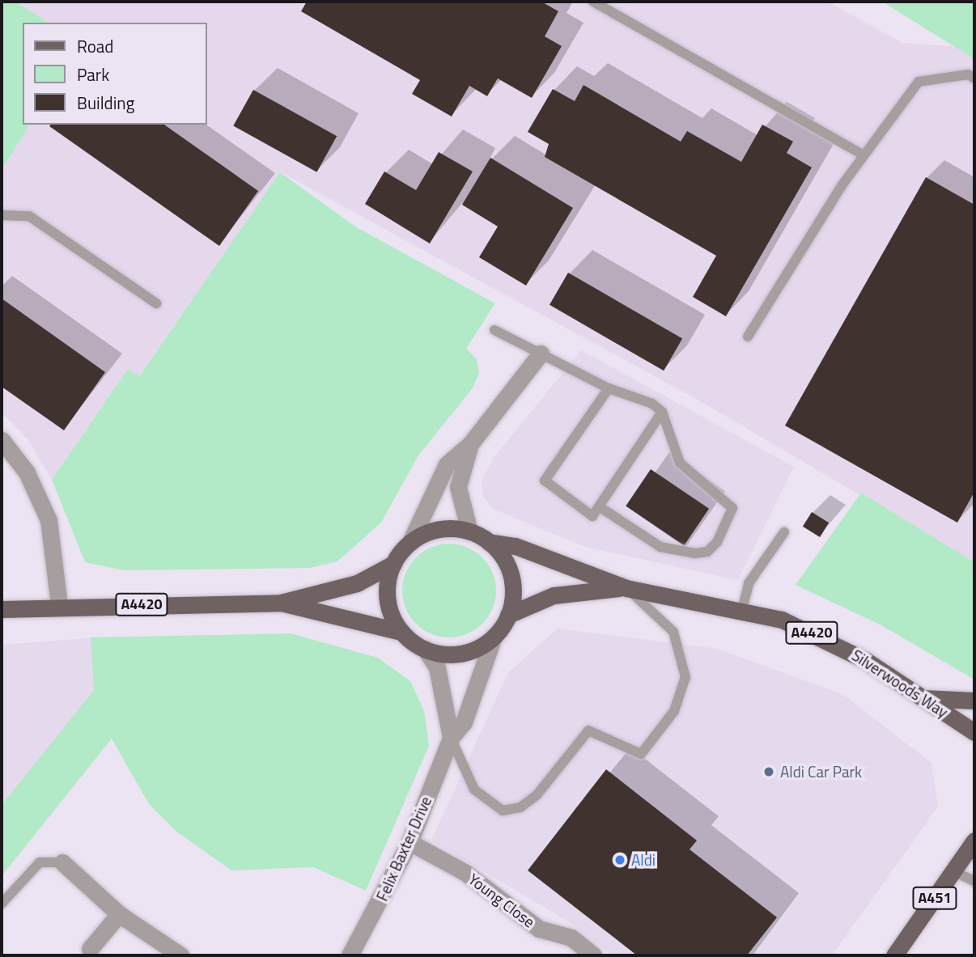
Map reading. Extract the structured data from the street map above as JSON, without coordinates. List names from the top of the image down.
{
  "streets": {
    "main road": ["A4420", "Silverwoods Way", "A451"],
    "street": ["Felix Baxter Drive", "Young Close"]
  },
  "crossings": [
    ["A4420", "Silverwoods Way"],
    ["A4420", "Felix Baxter Drive"],
    ["Silverwoods Way", "Felix Baxter Drive"],
    ["Felix Baxter Drive", "Young Close"]
  ],
  "places": ["Aldi Car Park", "Aldi"],
  "legend": ["Road", "Park", "Building"]
}
